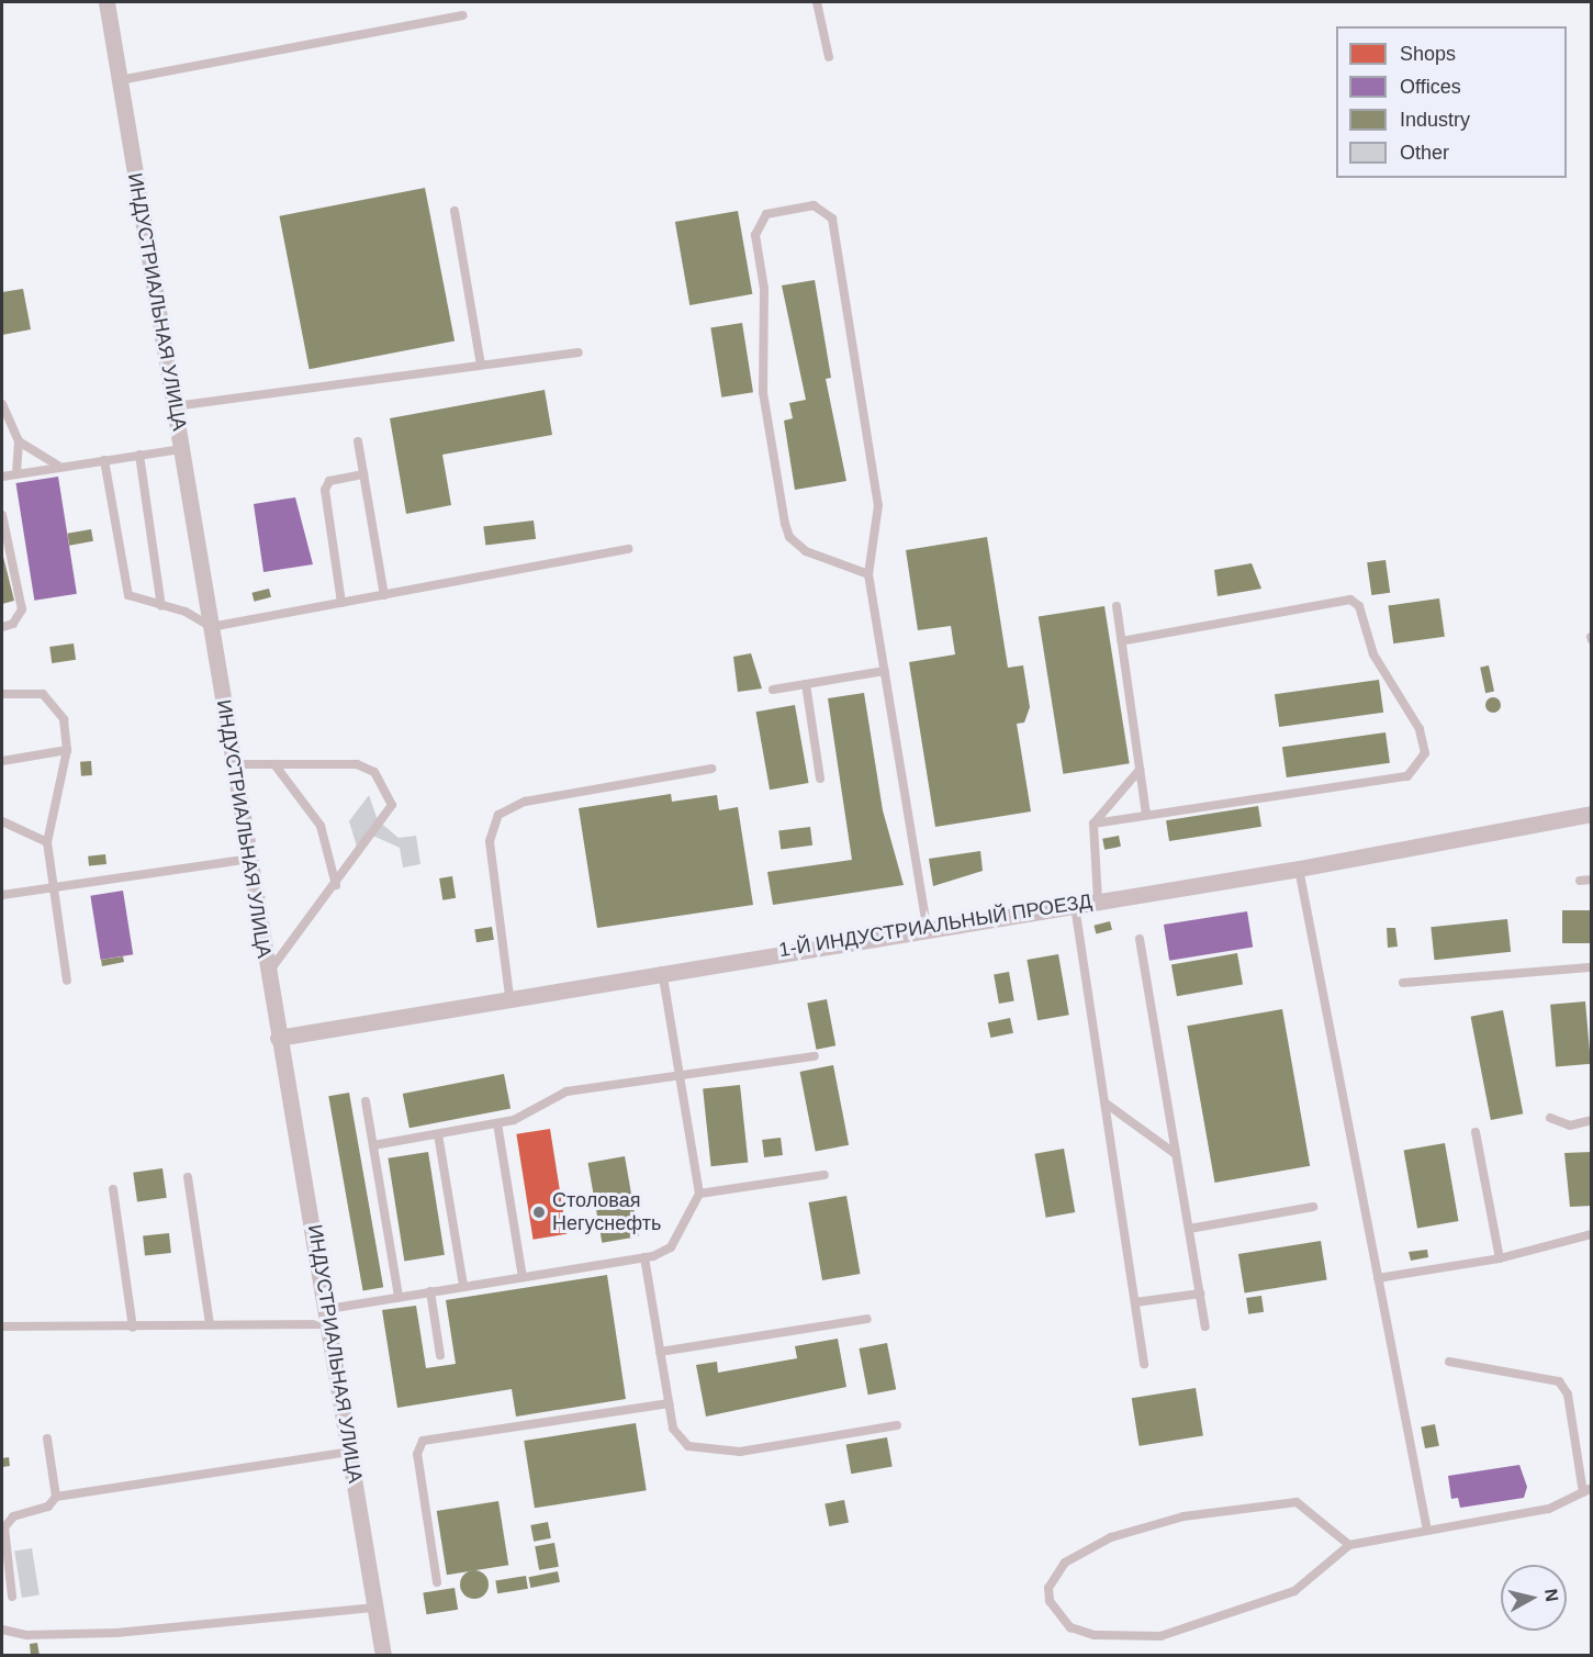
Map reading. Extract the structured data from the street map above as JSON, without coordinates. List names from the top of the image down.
{
  "streets": {
    "street": ["ИНДУСТРИАЛЬНАЯ УЛИЦА", "1-Й ИНДУСТРИАЛЬНЫЙ ПРОЕЗД"]
  },
  "crossings": [
    ["ИНДУСТРИАЛЬНАЯ УЛИЦА", "1-Й ИНДУСТРИАЛЬНЫЙ ПРОЕЗД"]
  ],
  "places": ["Столовая Негуснефть"],
  "legend": [
    "Shops",
    "Offices",
    "Industry",
    "Other"
  ],
  "north": "right"
}
